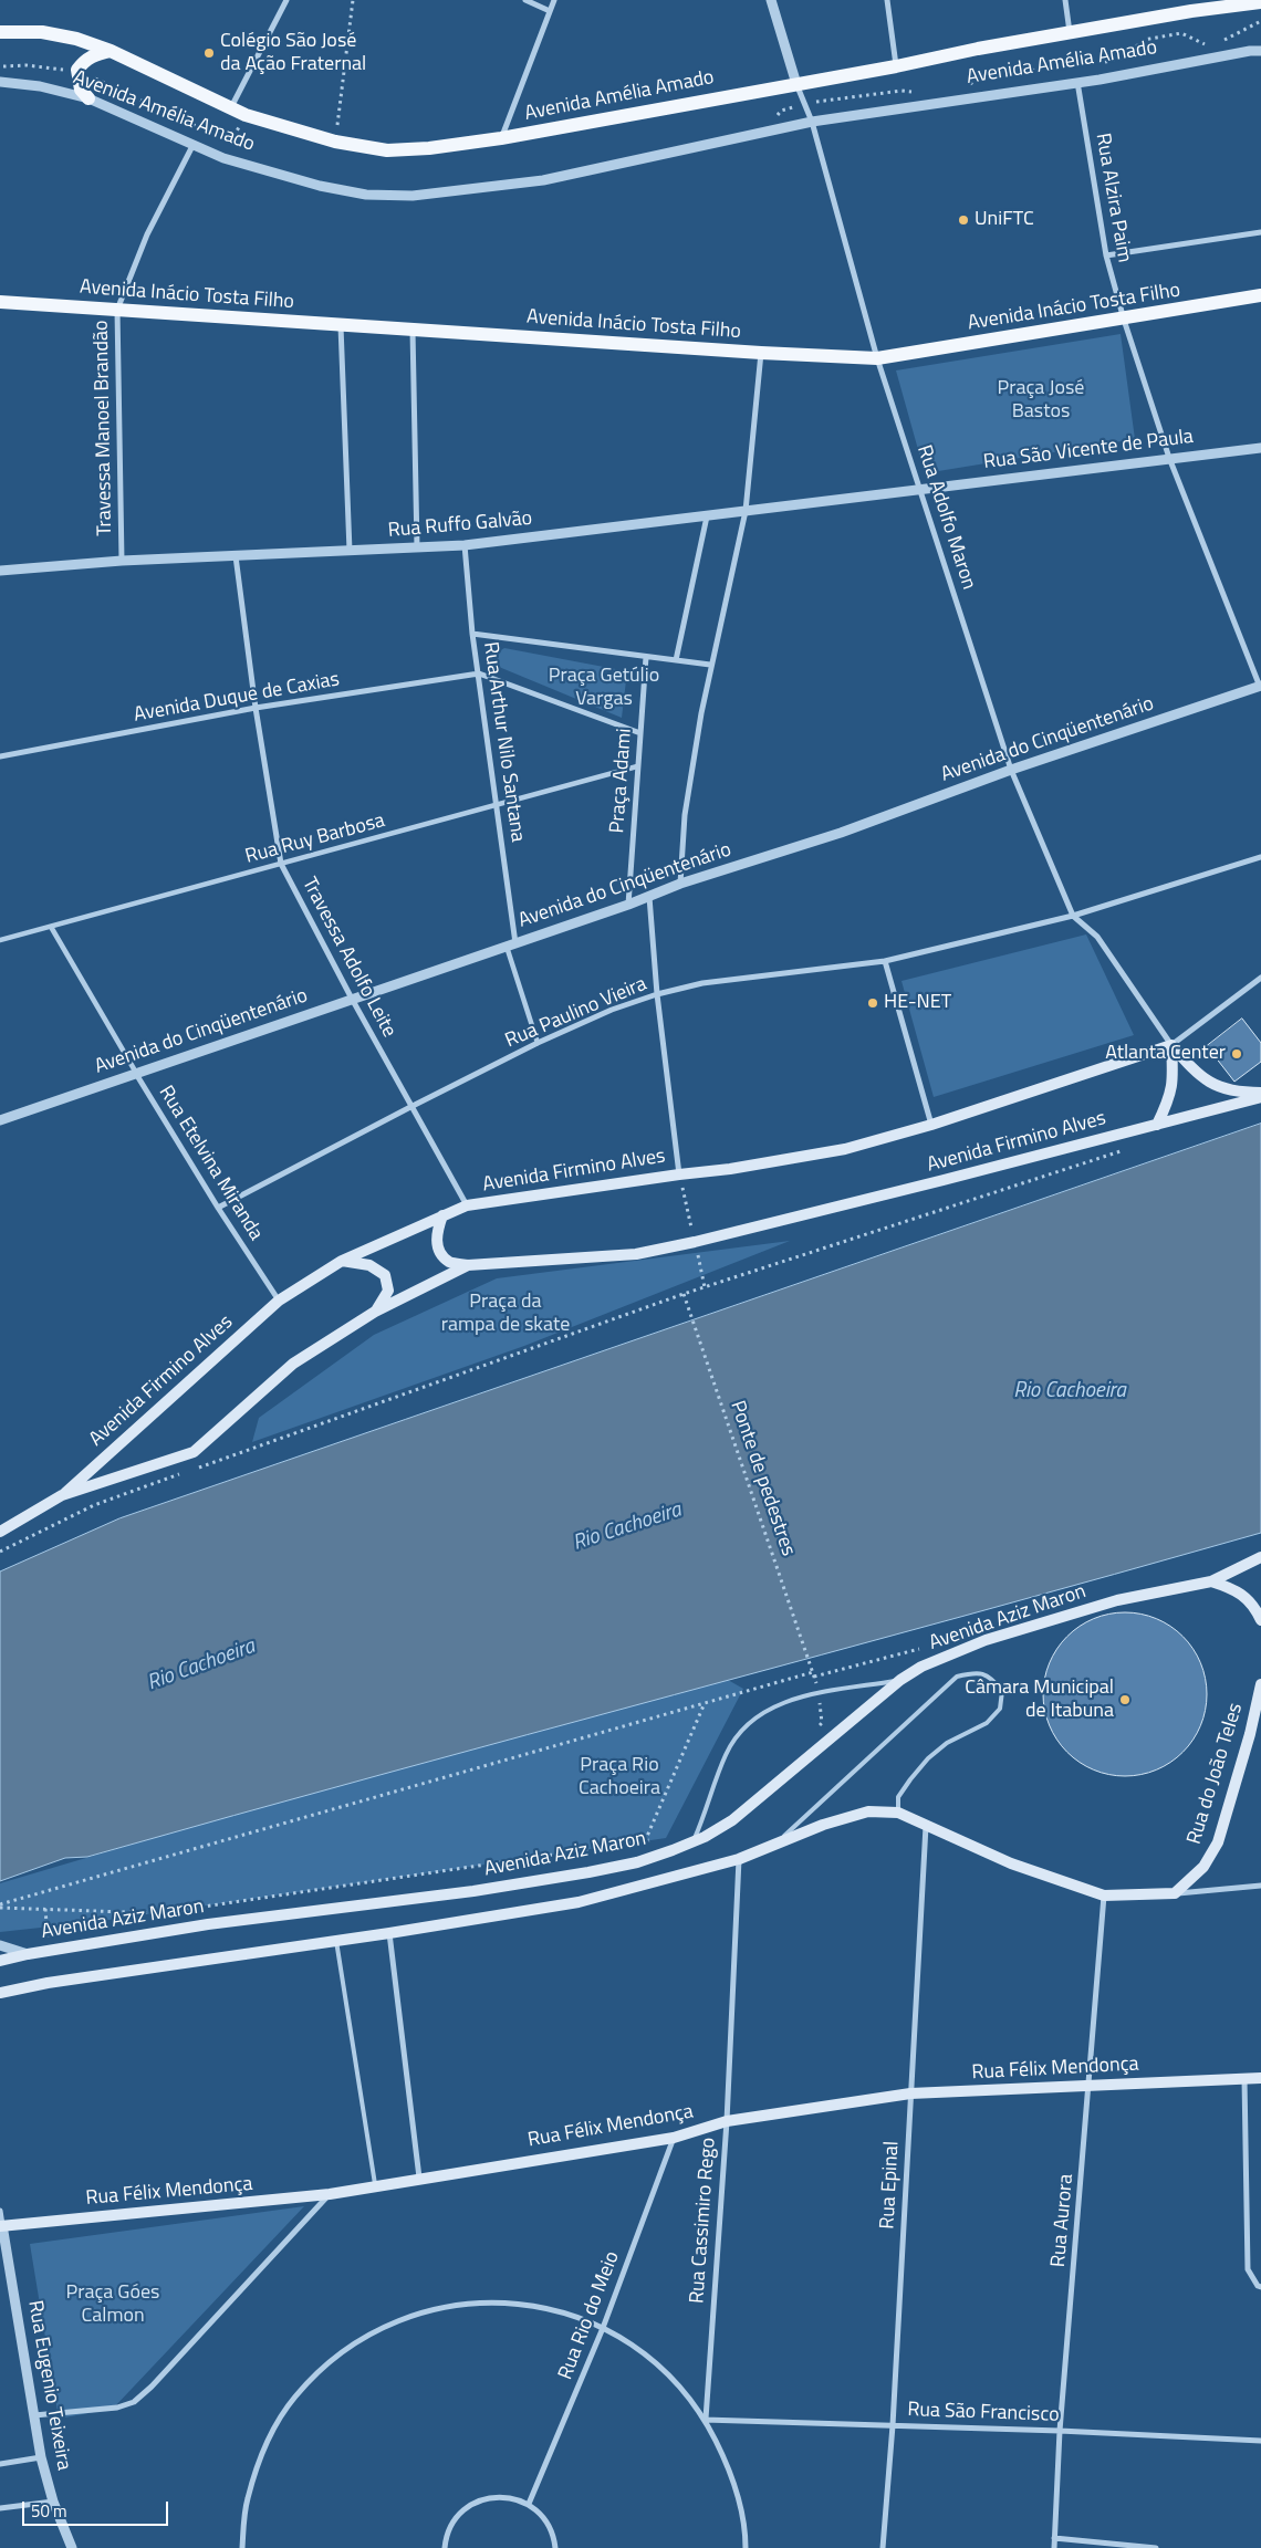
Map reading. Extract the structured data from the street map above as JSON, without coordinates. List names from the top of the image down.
{
  "streets": {
    "main road": [
      "Avenida Amélia Amado",
      "Avenida Inácio Tosta Filho",
      "Avenida Firmino Alves",
      "Avenida Aziz Maron",
      "Rua do João Teles",
      "Rua Félix Mendonça"
    ],
    "street": [
      "Rua Alzira Paim",
      "Travessa Manoel Brandão",
      "Rua São Vicente de Paula",
      "Rua Adolfo Maron",
      "Rua Ruffo Galvão",
      "Avenida Duque de Caxias",
      "Avenida do Cinqüentenário",
      "Rua Arthur Nilo Santana",
      "Praça Adami",
      "Rua Ruy Barbosa",
      "Travessa Adolfo Leite",
      "Rua Paulino Vieira",
      "Rua Etelvina Miranda",
      "Rua Epinal",
      "Rua Cassimiro Rego",
      "Rua Aurora",
      "Rua Rio do Meio",
      "Rua Eugenio Teixeira",
      "Rua São Francisco"
    ],
    "path": ["Ponte de pedestres"]
  },
  "crossings": [
    ["Avenida Amélia Amado", "Rua Alzira Paim"],
    ["Avenida Amélia Amado", "Travessa Manoel Brandão"],
    ["Avenida Amélia Amado", "Rua Adolfo Maron"],
    ["Rua Alzira Paim", "Avenida Inácio Tosta Filho"],
    ["Avenida Inácio Tosta Filho", "Travessa Manoel Brandão"],
    ["Avenida Inácio Tosta Filho", "Rua Adolfo Maron"],
    ["Travessa Manoel Brandão", "Rua Ruffo Galvão"],
    ["Rua São Vicente de Paula", "Rua Adolfo Maron"],
    ["Rua São Vicente de Paula", "Rua Ruffo Galvão"],
    ["Rua Adolfo Maron", "Rua Ruffo Galvão"],
    ["Rua Adolfo Maron", "Avenida do Cinqüentenário"],
    ["Rua Adolfo Maron", "Rua Paulino Vieira"],
    ["Rua Ruffo Galvão", "Rua Arthur Nilo Santana"],
    ["Rua Ruffo Galvão", "Travessa Adolfo Leite"],
    ["Avenida Duque de Caxias", "Rua Arthur Nilo Santana"],
    ["Avenida Duque de Caxias", "Travessa Adolfo Leite"],
    ["Avenida do Cinqüentenário", "Rua Arthur Nilo Santana"],
    ["Avenida do Cinqüentenário", "Praça Adami"],
    ["Avenida do Cinqüentenário", "Travessa Adolfo Leite"],
    ["Avenida do Cinqüentenário", "Rua Etelvina Miranda"],
    ["Rua Arthur Nilo Santana", "Rua Ruy Barbosa"],
    ["Rua Arthur Nilo Santana", "Rua Paulino Vieira"],
    ["Praça Adami", "Rua Ruy Barbosa"],
    ["Rua Ruy Barbosa", "Travessa Adolfo Leite"],
    ["Rua Ruy Barbosa", "Rua Etelvina Miranda"],
    ["Travessa Adolfo Leite", "Rua Paulino Vieira"],
    ["Travessa Adolfo Leite", "Avenida Firmino Alves"],
    ["Rua Paulino Vieira", "Rua Etelvina Miranda"],
    ["Avenida Firmino Alves", "Rua Etelvina Miranda"],
    ["Rua Félix Mendonça", "Rua Epinal"],
    ["Rua Félix Mendonça", "Rua Cassimiro Rego"],
    ["Rua Félix Mendonça", "Rua Aurora"],
    ["Rua Félix Mendonça", "Rua Rio do Meio"],
    ["Rua Félix Mendonça", "Rua Eugenio Teixeira"],
    ["Rua Epinal", "Rua São Francisco"],
    ["Rua Cassimiro Rego", "Rua São Francisco"],
    ["Rua Aurora", "Rua São Francisco"]
  ],
  "water": ["Rio Cachoeira"],
  "parks": [
    "Praça José Bastos",
    "Praça Getúlio Vargas",
    "Praça da rampa de skate",
    "Praça Rio Cachoeira",
    "Praça Góes Calmon"
  ],
  "places": [
    "Colégio São José da Ação Fraternal",
    "UniFTC",
    "HE-NET",
    "Atlanta Center",
    "Câmara Municipal de Itabuna"
  ],
  "scale_bar": "50 m"
}
